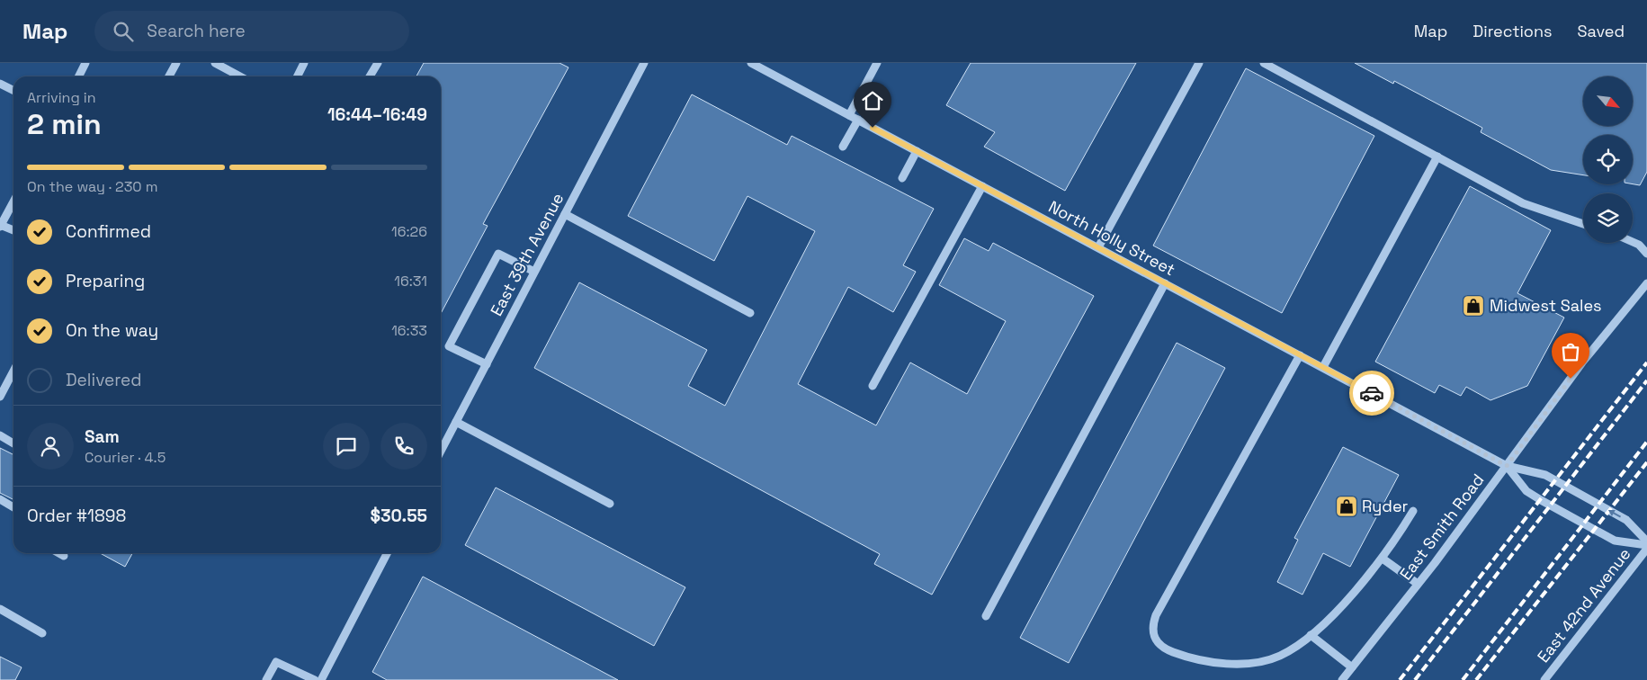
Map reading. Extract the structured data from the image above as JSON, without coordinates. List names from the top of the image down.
{
  "streets": {
    "street": [
      "North Holly Street",
      "East 39th Avenue",
      "East Smith Road",
      "East 42nd Avenue"
    ]
  },
  "crossings": [
    ["North Holly Street", "East Smith Road"]
  ],
  "places": {
    "shop": ["Midwest Sales", "Ryder"]
  },
  "north": "bottom right",
  "page": {
    "header": "Map",
    "search": "Search here",
    "nav": ["Map", "Directions", "Saved"],
    "heading": ["2 min", "Arriving in", "16:44–16:49"],
    "panel": [
      "Sam",
      "Courier · 4.5",
      "Order #1898",
      "$30.55"
    ],
    "bar": "On the way · 230 m",
    "list": [
      ["Confirmed", "16:26"],
      ["Preparing", "16:31"],
      ["On the way", "16:33"],
      "Delivered"
    ]
  }
}
